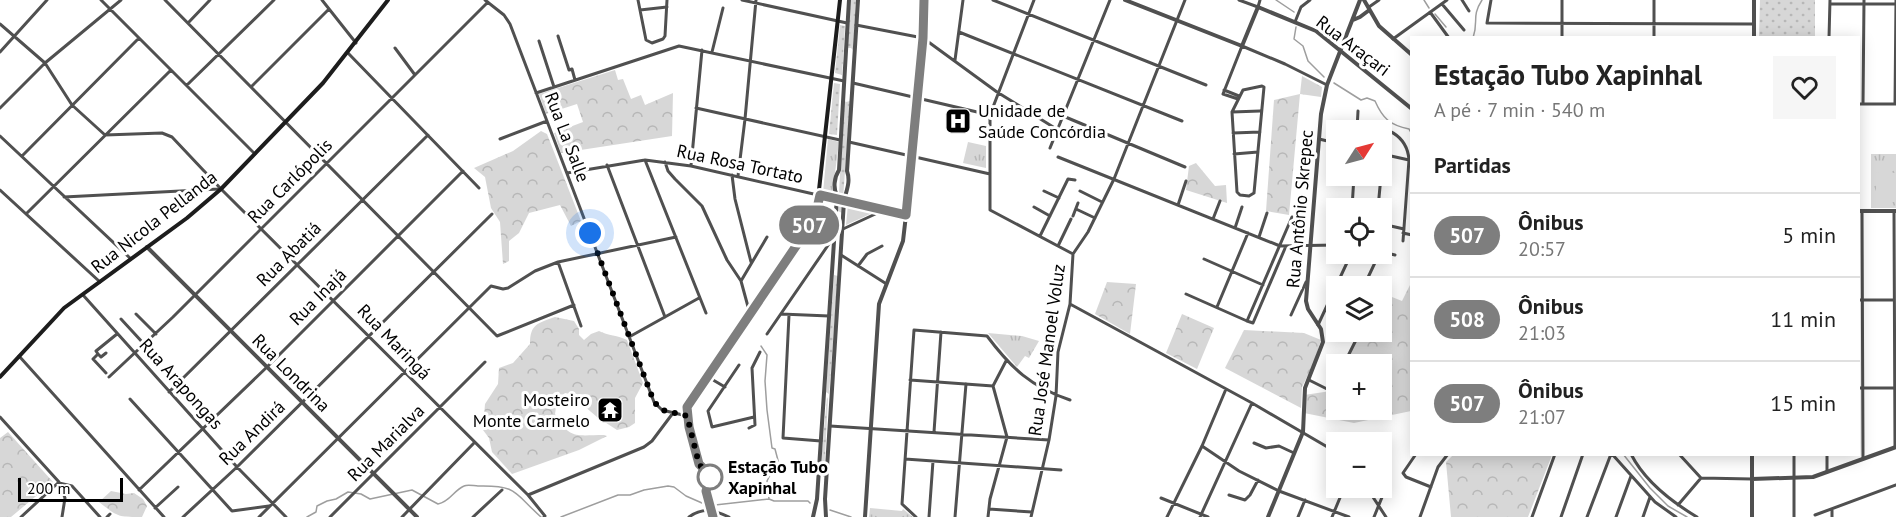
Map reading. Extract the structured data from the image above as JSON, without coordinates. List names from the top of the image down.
{
  "streets": {
    "main road": ["Rua Rosa Tortato", "Rua Nicola Pellanda"],
    "street": [
      "Rua Araçari",
      "Rua La Salle",
      "Rua Carlópolis",
      "Rua Antônio Skrepec",
      "Rua Abatiá",
      "Rua Inajá",
      "Rua Maringá",
      "Rua José Manoel Voluz",
      "Rua Londrina",
      "Rua Arapongas",
      "Rua Andirá",
      "Rua Marialva"
    ]
  },
  "crossings": [
    ["Rua Araçari", "Rua Antônio Skrepec"],
    ["Rua La Salle", "Rua Rosa Tortato"],
    ["Rua La Salle", "Rua Carlópolis"],
    ["Rua Carlópolis", "Rua Maringá"],
    ["Rua Carlópolis", "Rua Londrina"],
    ["Rua Carlópolis", "Rua Arapongas"],
    ["Rua Nicola Pellanda", "Rua Maringá"],
    ["Rua Nicola Pellanda", "Rua Londrina"],
    ["Rua Nicola Pellanda", "Rua Arapongas"],
    ["Rua Abatiá", "Rua Maringá"],
    ["Rua Abatiá", "Rua Londrina"],
    ["Rua Abatiá", "Rua Arapongas"],
    ["Rua Inajá", "Rua Maringá"],
    ["Rua Inajá", "Rua Londrina"],
    ["Rua Inajá", "Rua Arapongas"],
    ["Rua Maringá", "Rua Andirá"],
    ["Rua Maringá", "Rua Marialva"],
    ["Rua Londrina", "Rua Andirá"],
    ["Rua Londrina", "Rua Marialva"],
    ["Rua Arapongas", "Rua Andirá"]
  ],
  "places": {
    "hospital": ["Unidade de Saúde Concórdia"],
    "temple": ["Mosteiro Monte Carmelo"],
    "other": ["Estação Tubo Xapinhal"]
  },
  "lines": ["bus line 507"],
  "scale_bar": "200 m",
  "north": "top right",
  "page": {
    "on_map": "507",
    "heading": [
      ["Estação Tubo Xapinhal", "A pé · 7 min · 540 m"],
      "Partidas"
    ],
    "map_buttons": ["+", "−"],
    "list": [
      {
        "mark": "507",
        "name": "Ônibus",
        "note": "20:57",
        "value": "5 min"
      },
      {
        "mark": "508",
        "name": "Ônibus",
        "note": "21:03",
        "value": "11 min"
      },
      {
        "mark": "507",
        "name": "Ônibus",
        "note": "21:07",
        "value": "15 min"
      }
    ],
    "scale": "200 m"
  }
}
